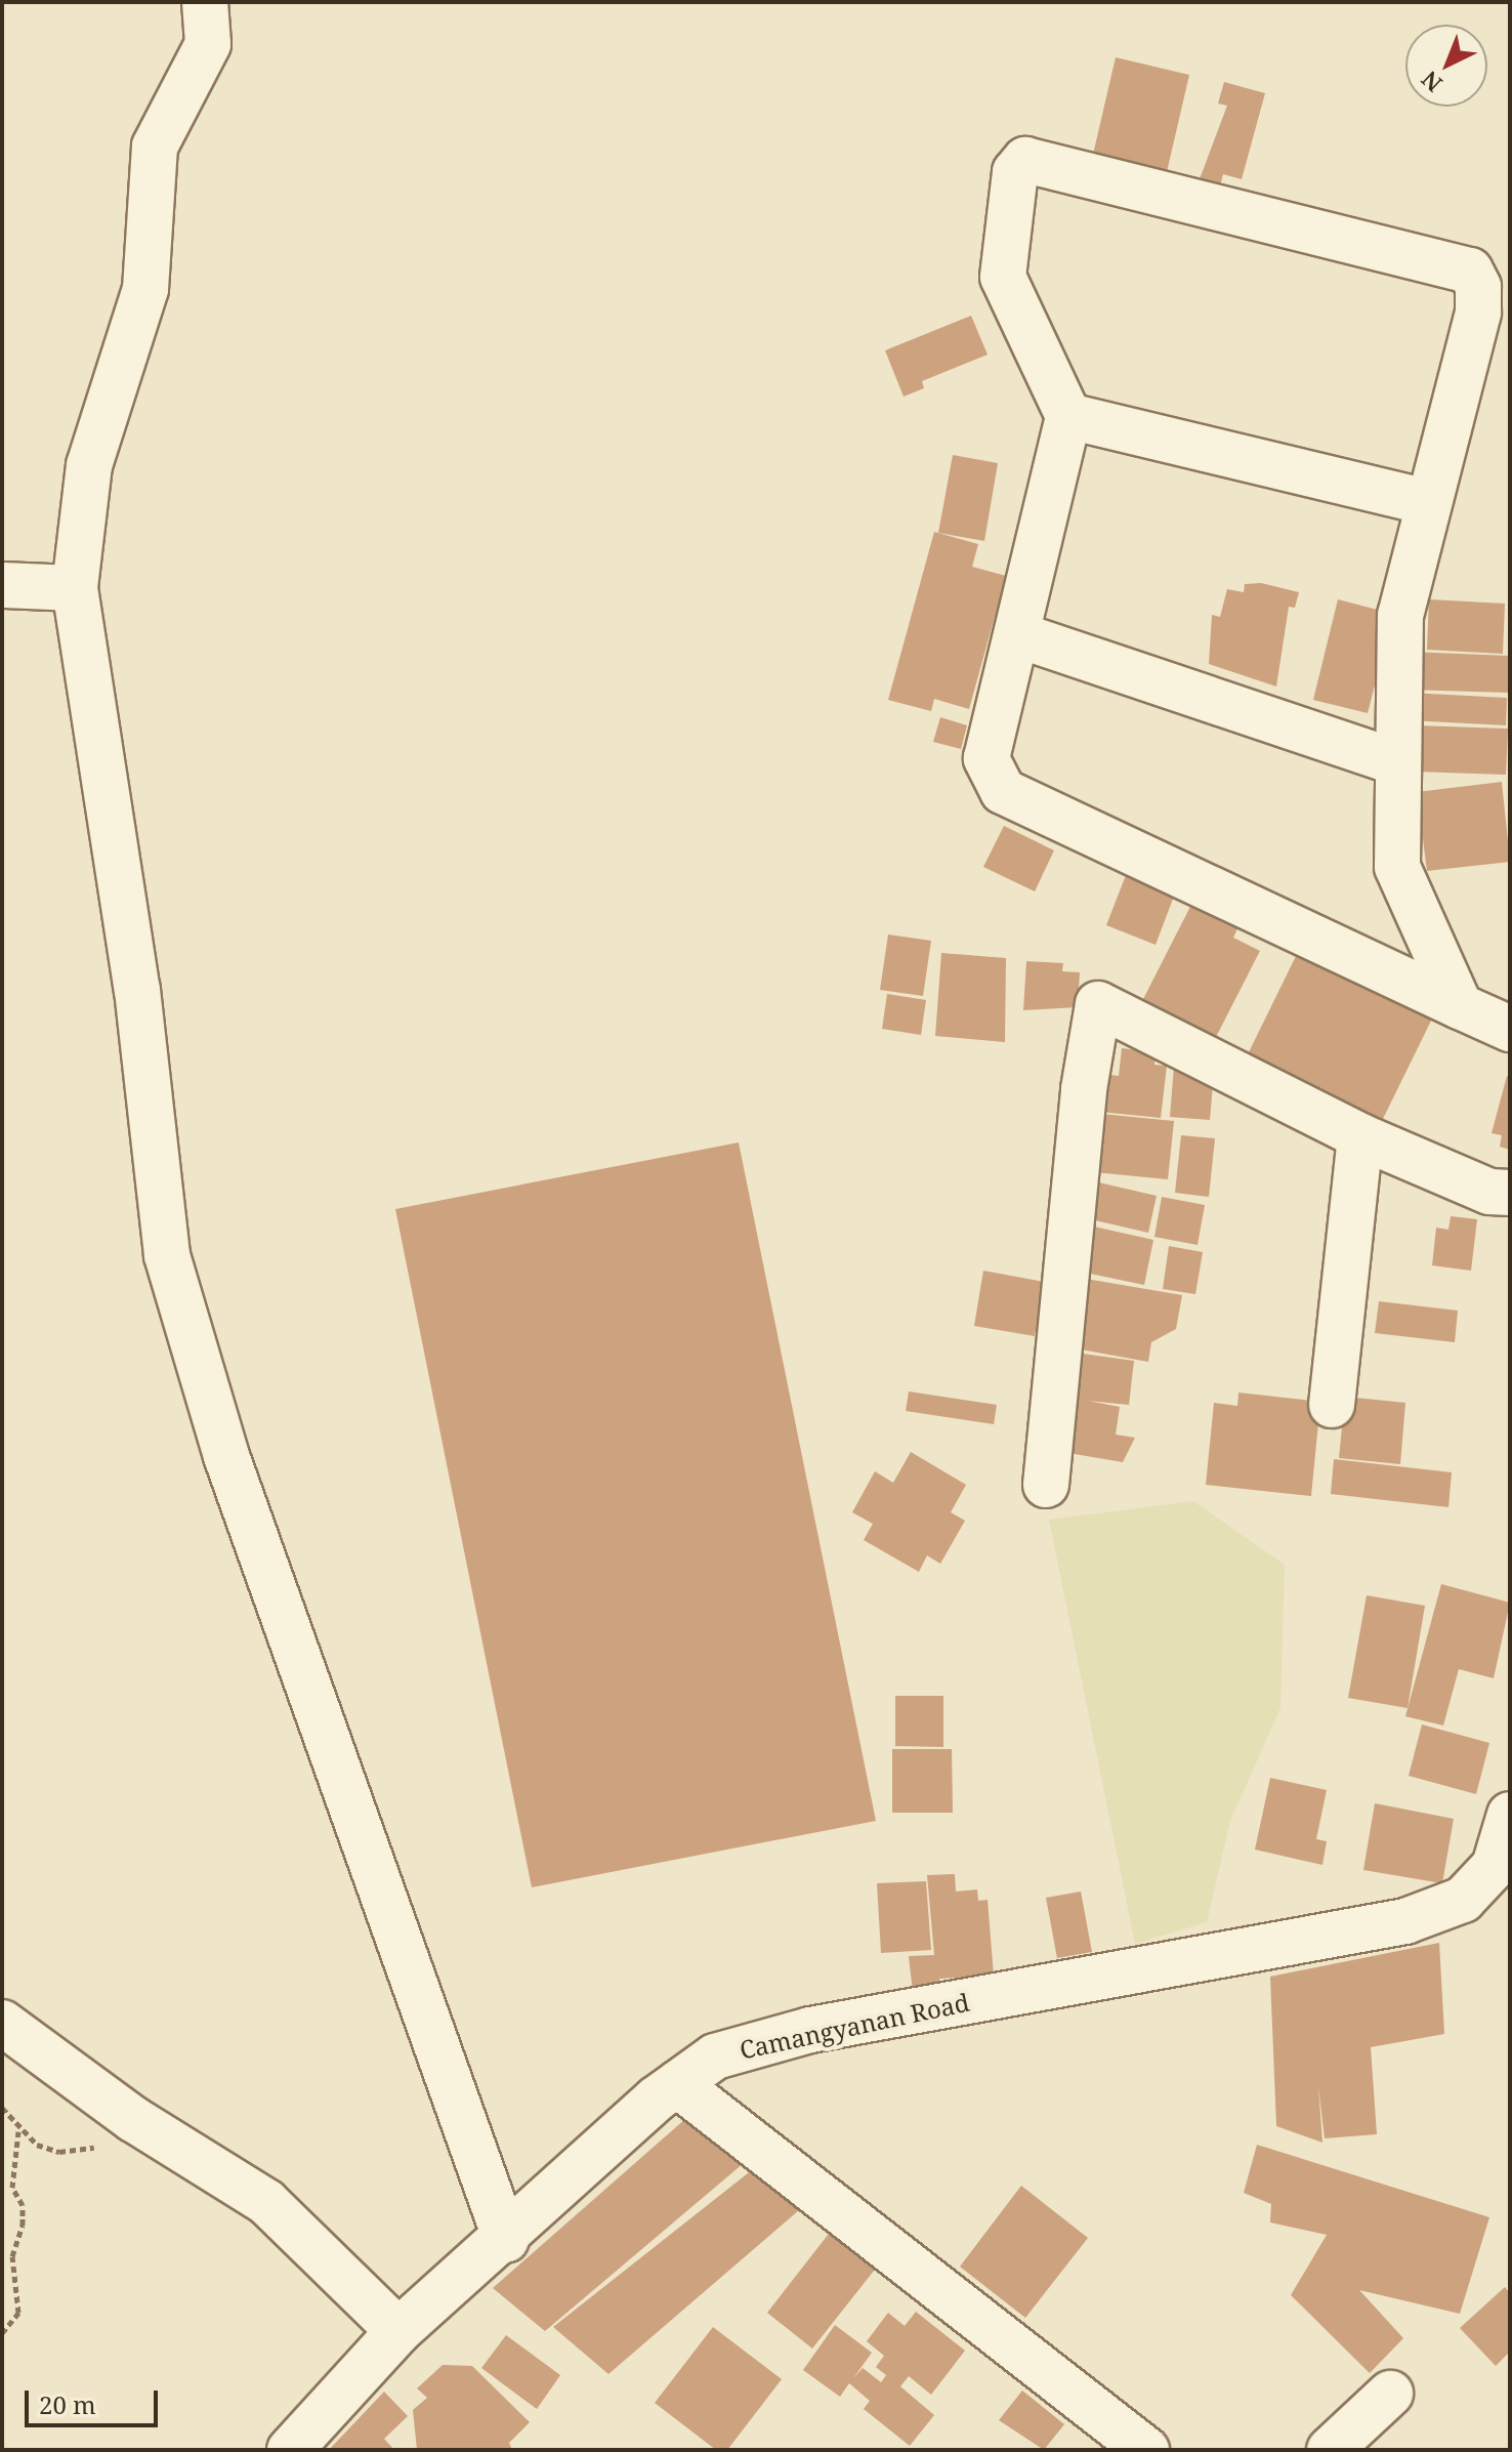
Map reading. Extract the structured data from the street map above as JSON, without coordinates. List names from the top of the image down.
{
  "streets": {
    "street": ["Camangyanan Road"]
  },
  "scale_bar": "20 m",
  "north": "bottom left"
}
